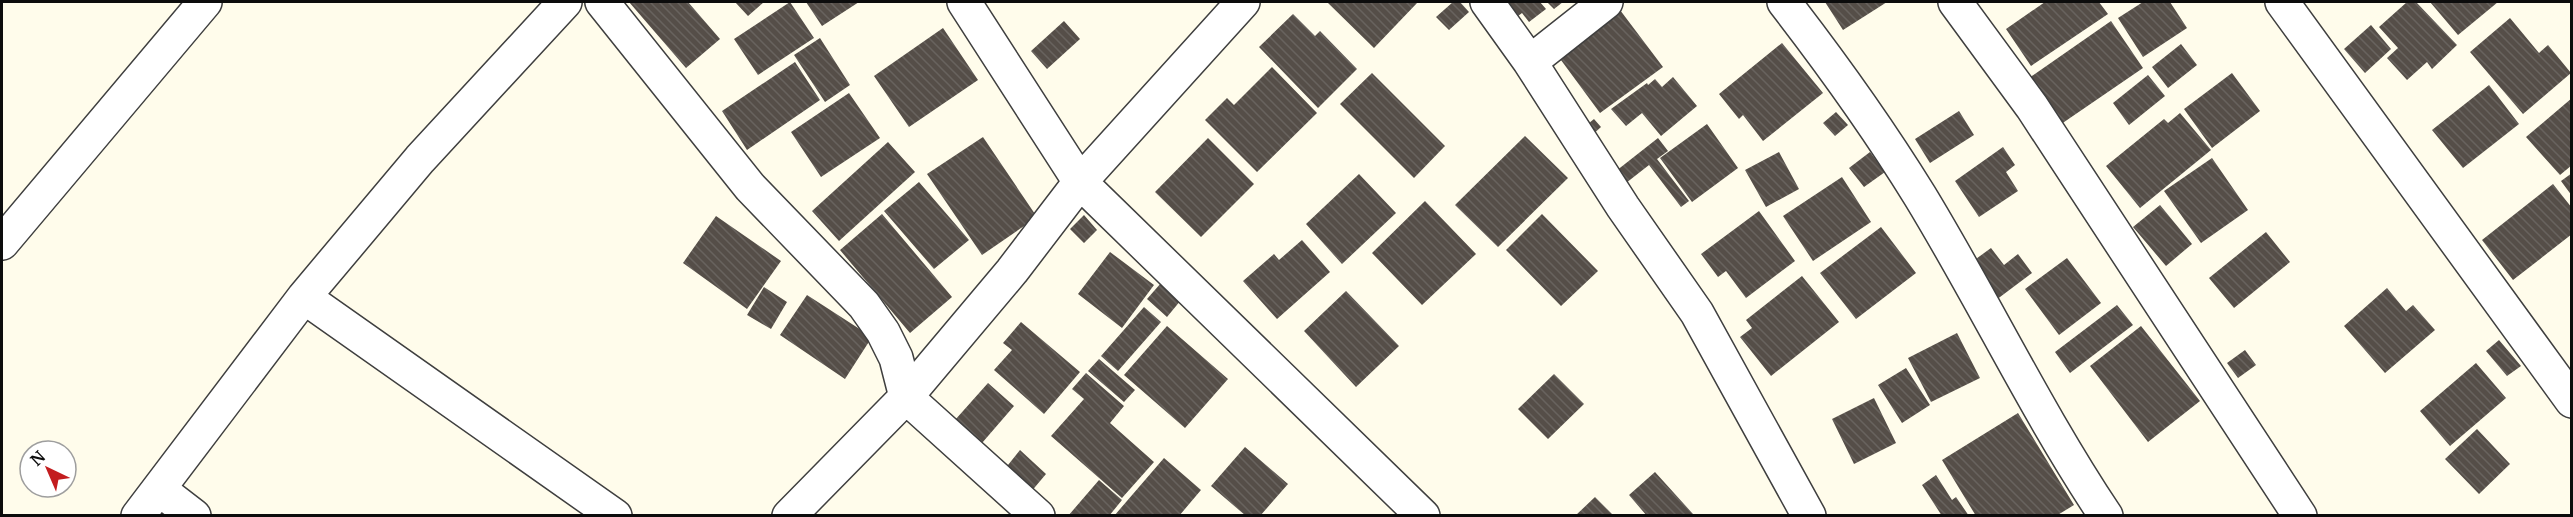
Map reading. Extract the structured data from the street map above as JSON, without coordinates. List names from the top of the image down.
{
  "north": "top left"
}
